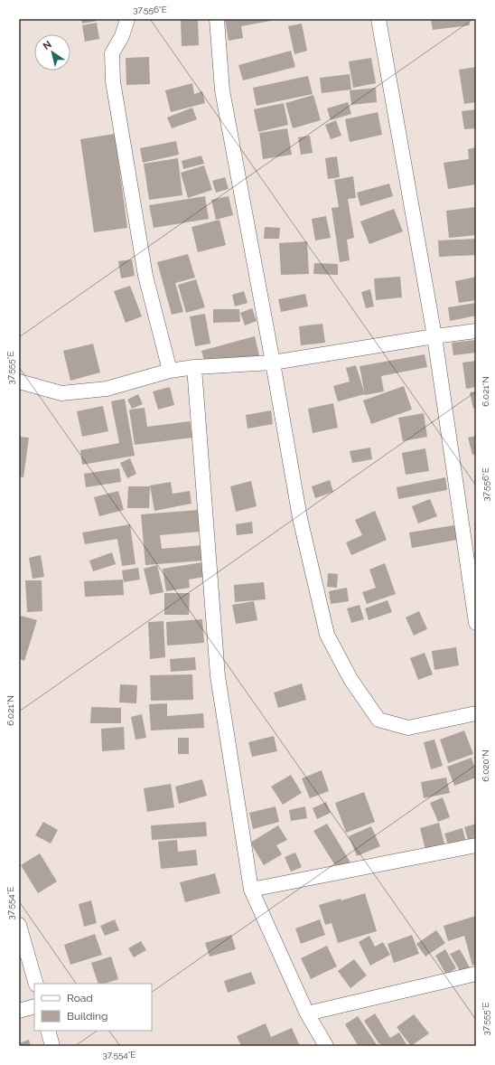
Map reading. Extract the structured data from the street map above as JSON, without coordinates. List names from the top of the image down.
{
  "legend": ["Road", "Building"],
  "north": "top left",
  "coordinates": [
    "37.556°E",
    "37.555°E",
    "6.021°N",
    "6.020°N",
    "37.554°E"
  ]
}
